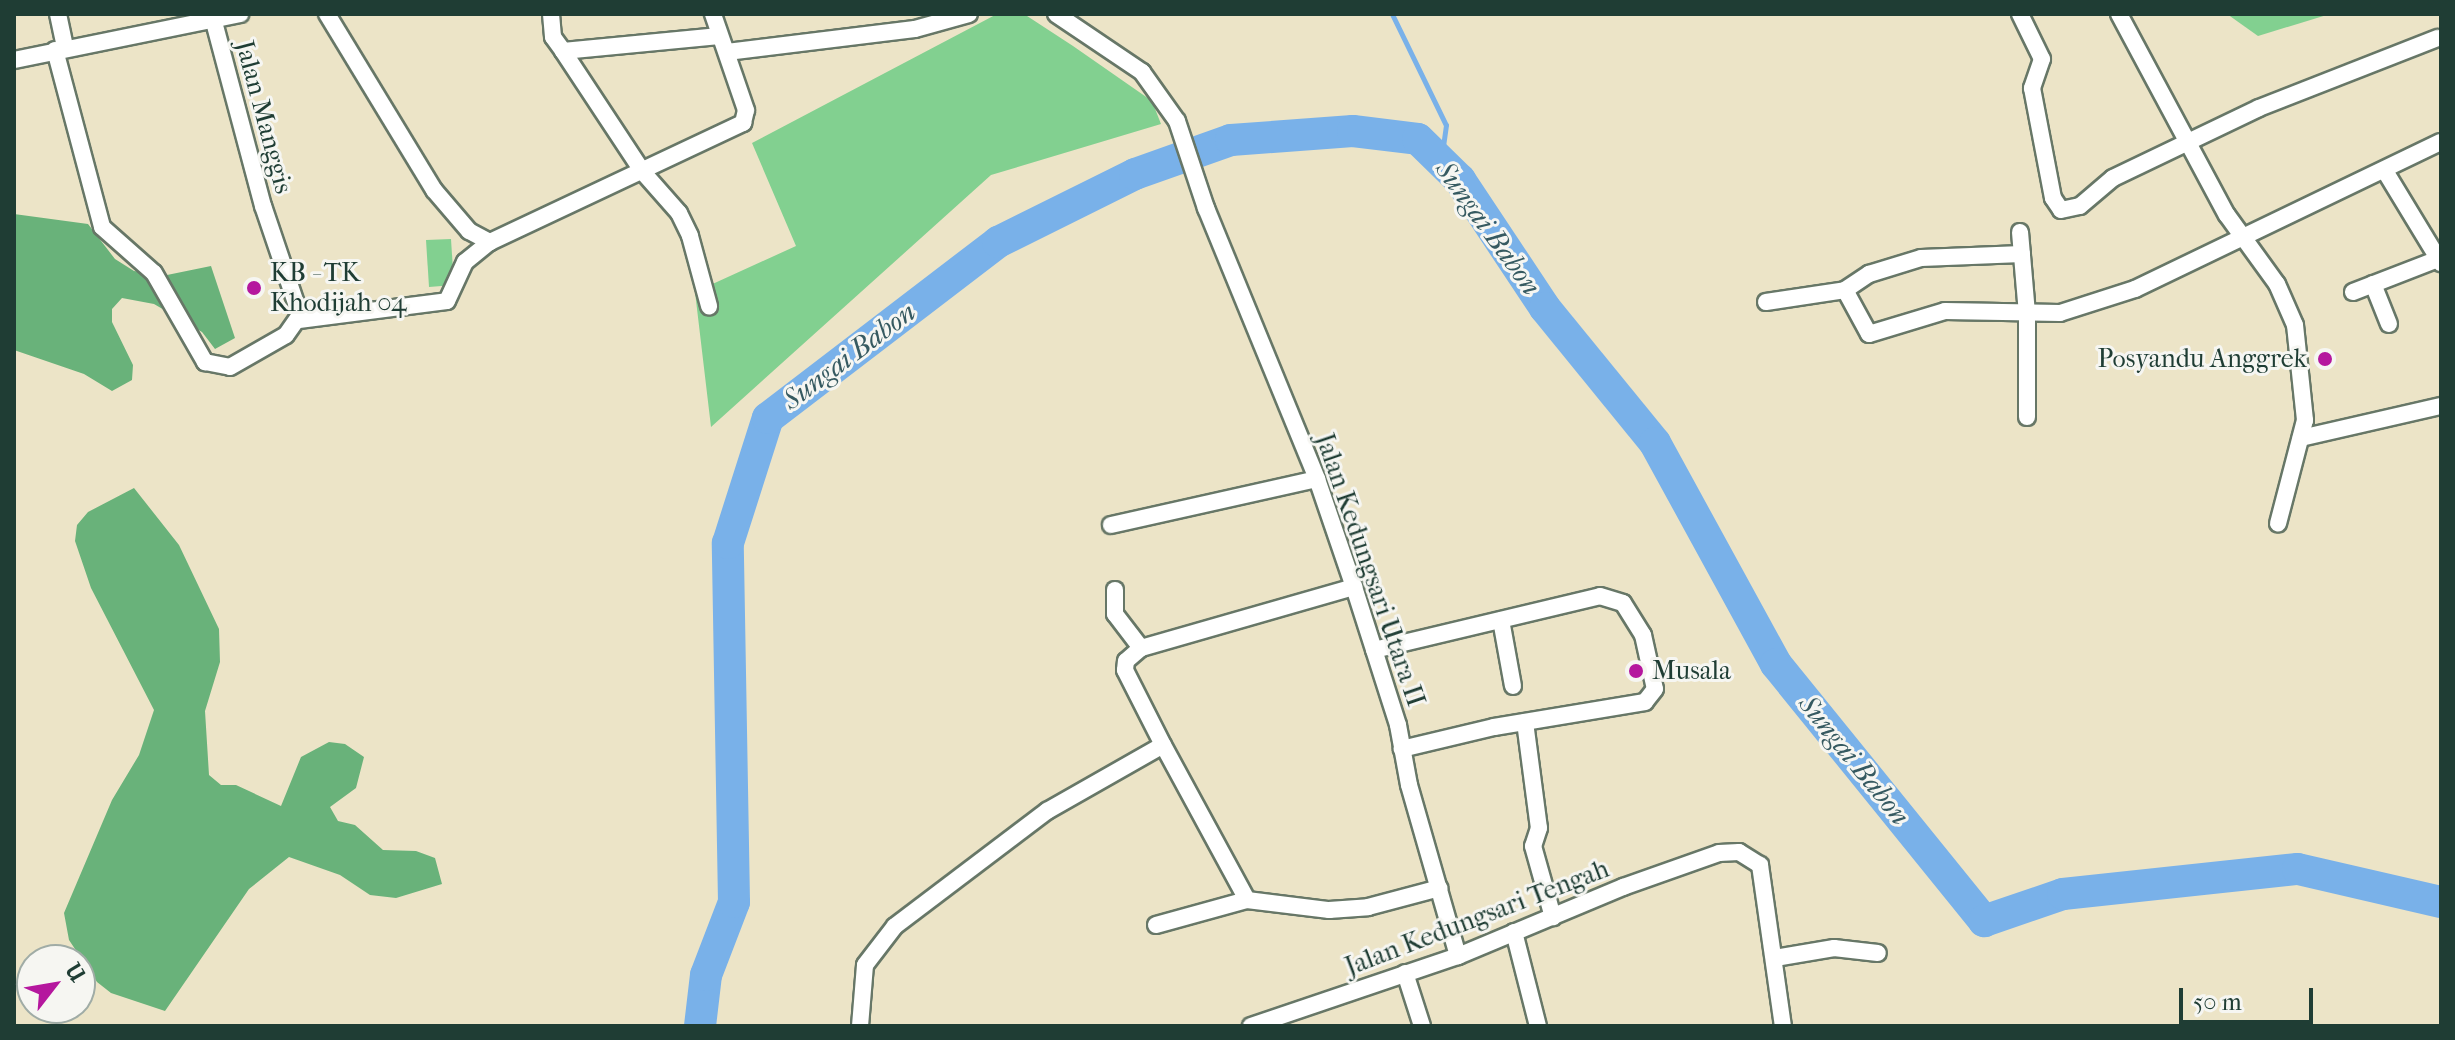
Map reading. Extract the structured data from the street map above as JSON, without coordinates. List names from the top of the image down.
{
  "streets": {
    "street": ["Jalan Manggis", "Jalan Kedungsari Utara II", "Jalan Kedungsari Tengah"]
  },
  "crossings": [
    ["Jalan Kedungsari Utara II", "Jalan Kedungsari Tengah"]
  ],
  "water": ["Sungai Babon"],
  "places": ["KB - TK Khodijah 04", "Posyandu Anggrek", "Musala"],
  "scale_bar": "50 m",
  "north": "top right"
}
